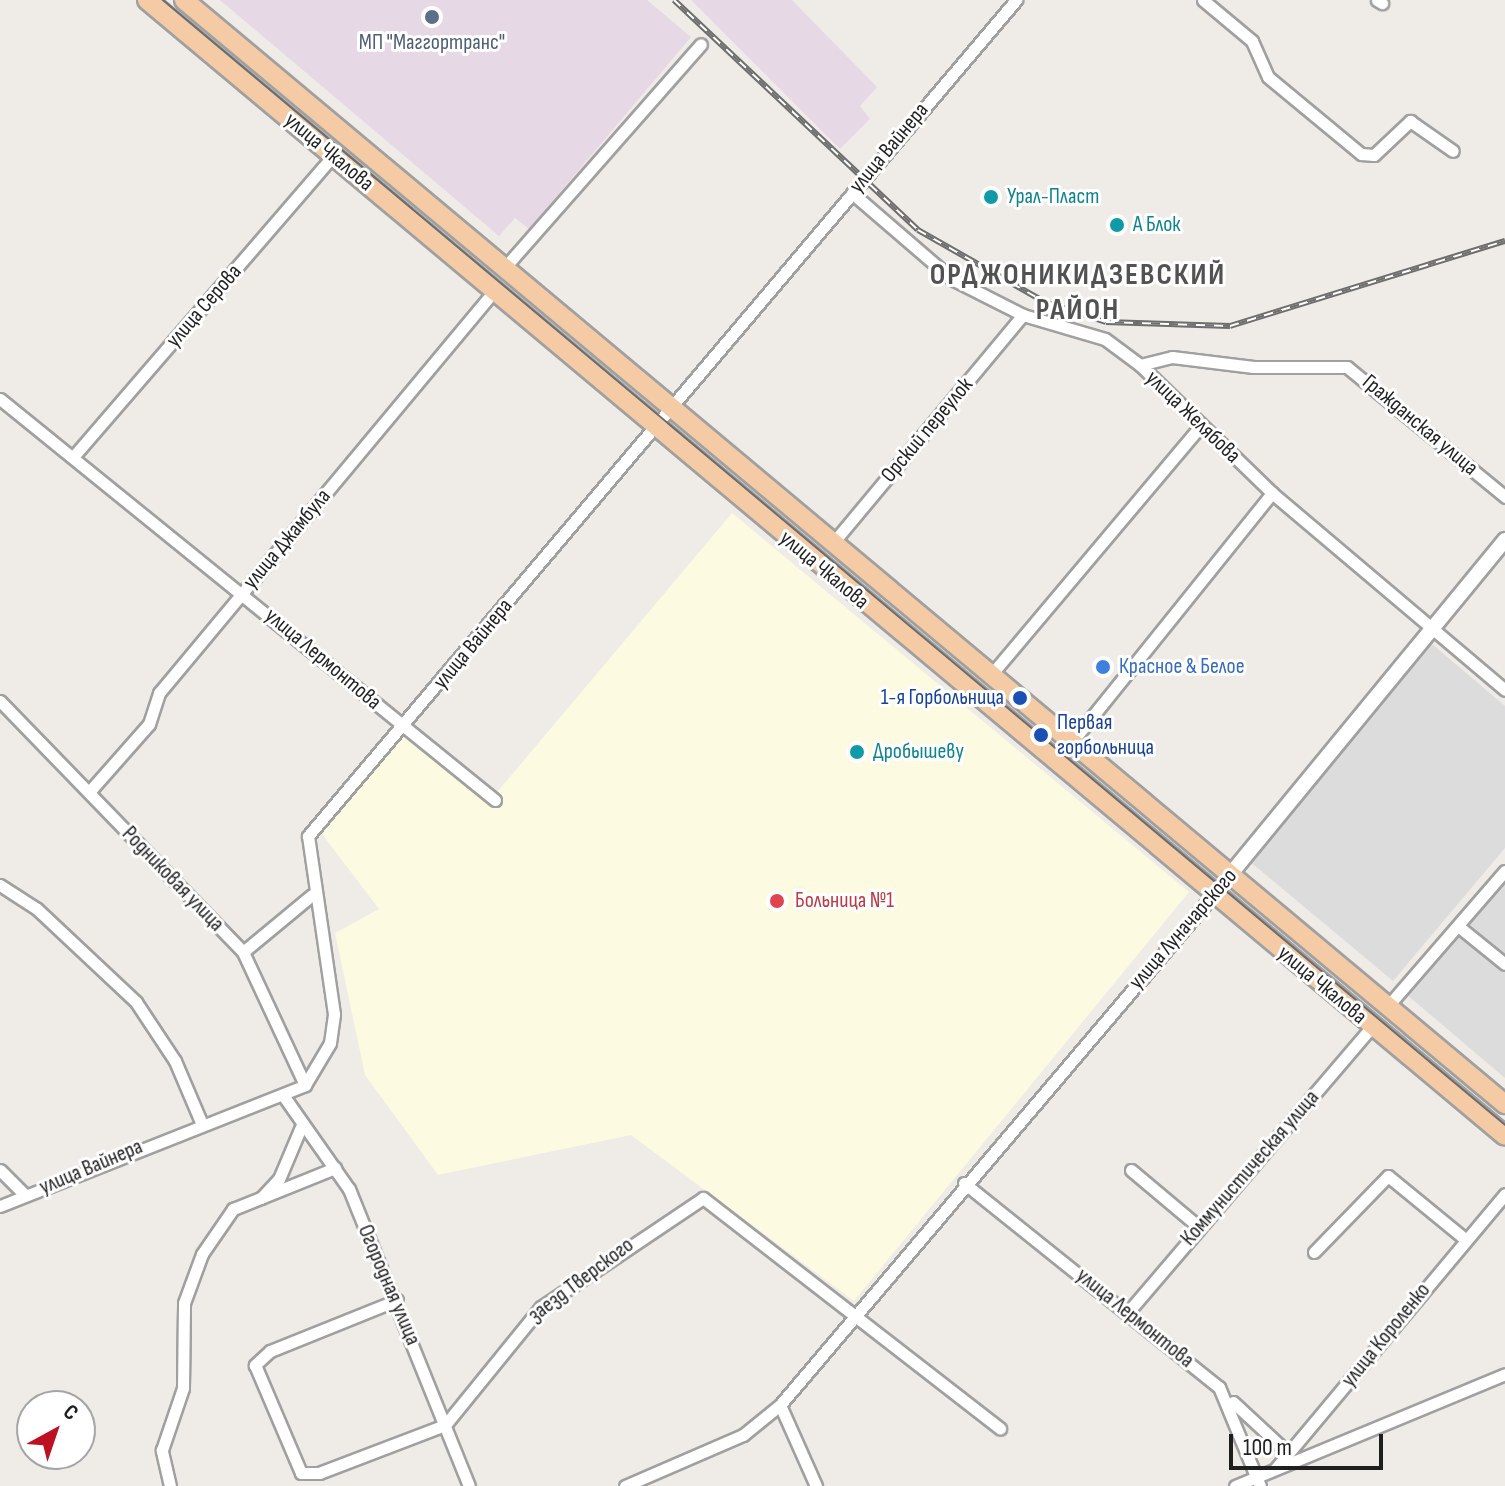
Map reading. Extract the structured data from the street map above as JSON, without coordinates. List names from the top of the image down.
{
  "streets": {
    "main road": ["улица Чкалова", "улица Луначарского"],
    "street": [
      "улица Вайнера",
      "улица Серова",
      "улица Желябова",
      "Гражданская улица",
      "Орский переулок",
      "улица Джамбула",
      "улица Лермонтова",
      "Родниковая улица",
      "Коммунистическая улица",
      "заезд Тверского",
      "Огородная улица",
      "улица Короленко"
    ]
  },
  "crossings": [
    ["улица Вайнера", "улица Чкалова"],
    ["улица Вайнера", "улица Желябова"],
    ["улица Вайнера", "улица Лермонтова"],
    ["улица Вайнера", "Родниковая улица"],
    ["улица Вайнера", "Огородная улица"],
    ["улица Чкалова", "улица Серова"],
    ["улица Чкалова", "Орский переулок"],
    ["улица Чкалова", "улица Джамбула"],
    ["улица Чкалова", "улица Луначарского"],
    ["улица Чкалова", "Коммунистическая улица"],
    ["улица Серова", "улица Лермонтова"],
    ["улица Желябова", "Гражданская улица"],
    ["улица Желябова", "Орский переулок"],
    ["улица Желябова", "улица Луначарского"],
    ["улица Джамбула", "улица Лермонтова"],
    ["улица Джамбула", "Родниковая улица"],
    ["улица Лермонтова", "улица Луначарского"],
    ["улица Лермонтова", "Коммунистическая улица"],
    ["улица Луначарского", "заезд Тверского"],
    ["заезд Тверского", "Огородная улица"]
  ],
  "districts": ["ОРДЖОНИКИДЗЕВСКИЙ РАЙОН"],
  "places": [
    "МП \"Маггортранс\"",
    "Урал-Пласт",
    "А Блок",
    "Красное & Белое",
    "1-я Горбольница",
    "Первая горбольница",
    "Дробышеву",
    "Больница №1"
  ],
  "scale_bar": "100 m",
  "north": "top right"
}
